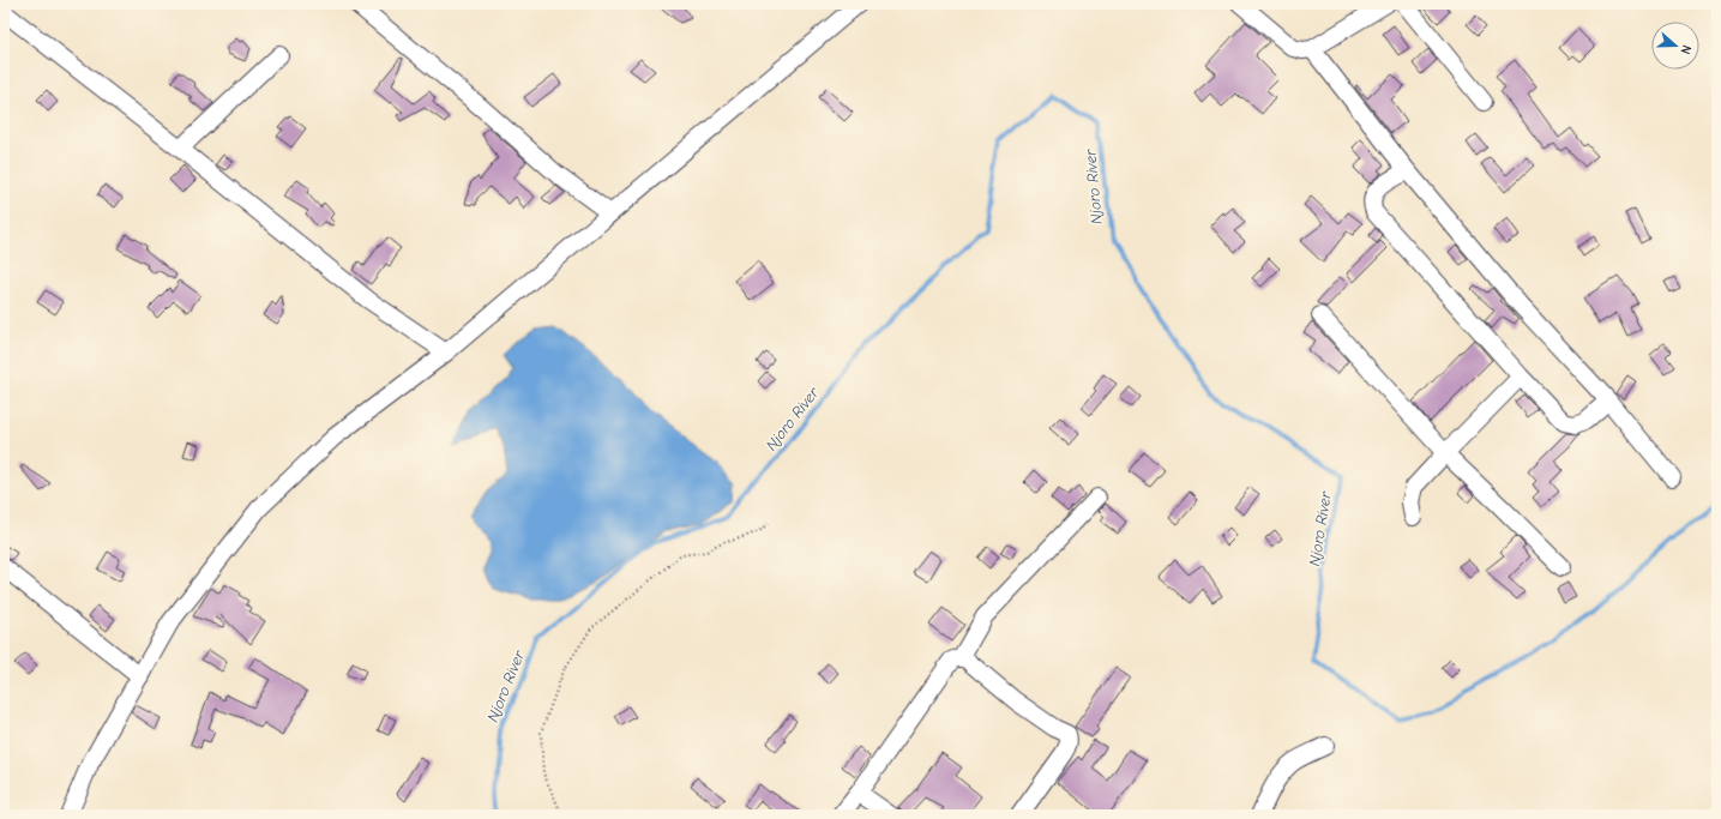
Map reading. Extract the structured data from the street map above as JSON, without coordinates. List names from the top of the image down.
{
  "water": ["Njoro River"],
  "north": "right"
}
